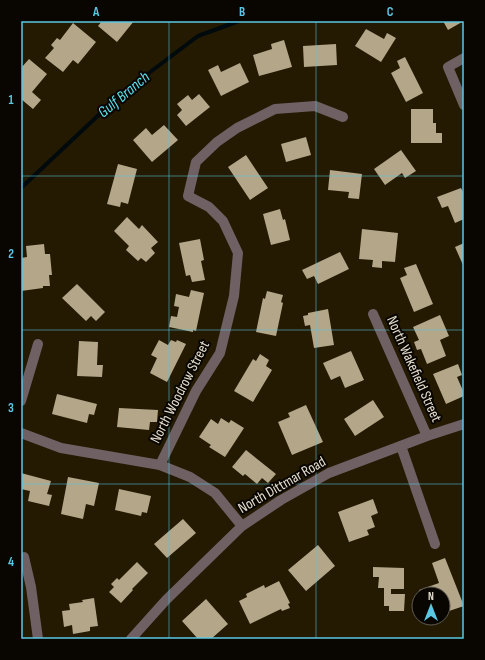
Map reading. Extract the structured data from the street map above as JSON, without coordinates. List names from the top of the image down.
{
  "streets": {
    "street": ["North Wakefield Street", "North Woodrow Street", "North Dittmar Road"]
  },
  "crossings": [
    ["North Wakefield Street", "North Dittmar Road"]
  ],
  "water": ["Gulf Branch"],
  "north": "top",
  "grid": {
    "columns": ["A", "B", "C"],
    "rows": [
      "1",
      "2",
      "3",
      "4"
    ]
  }
}
